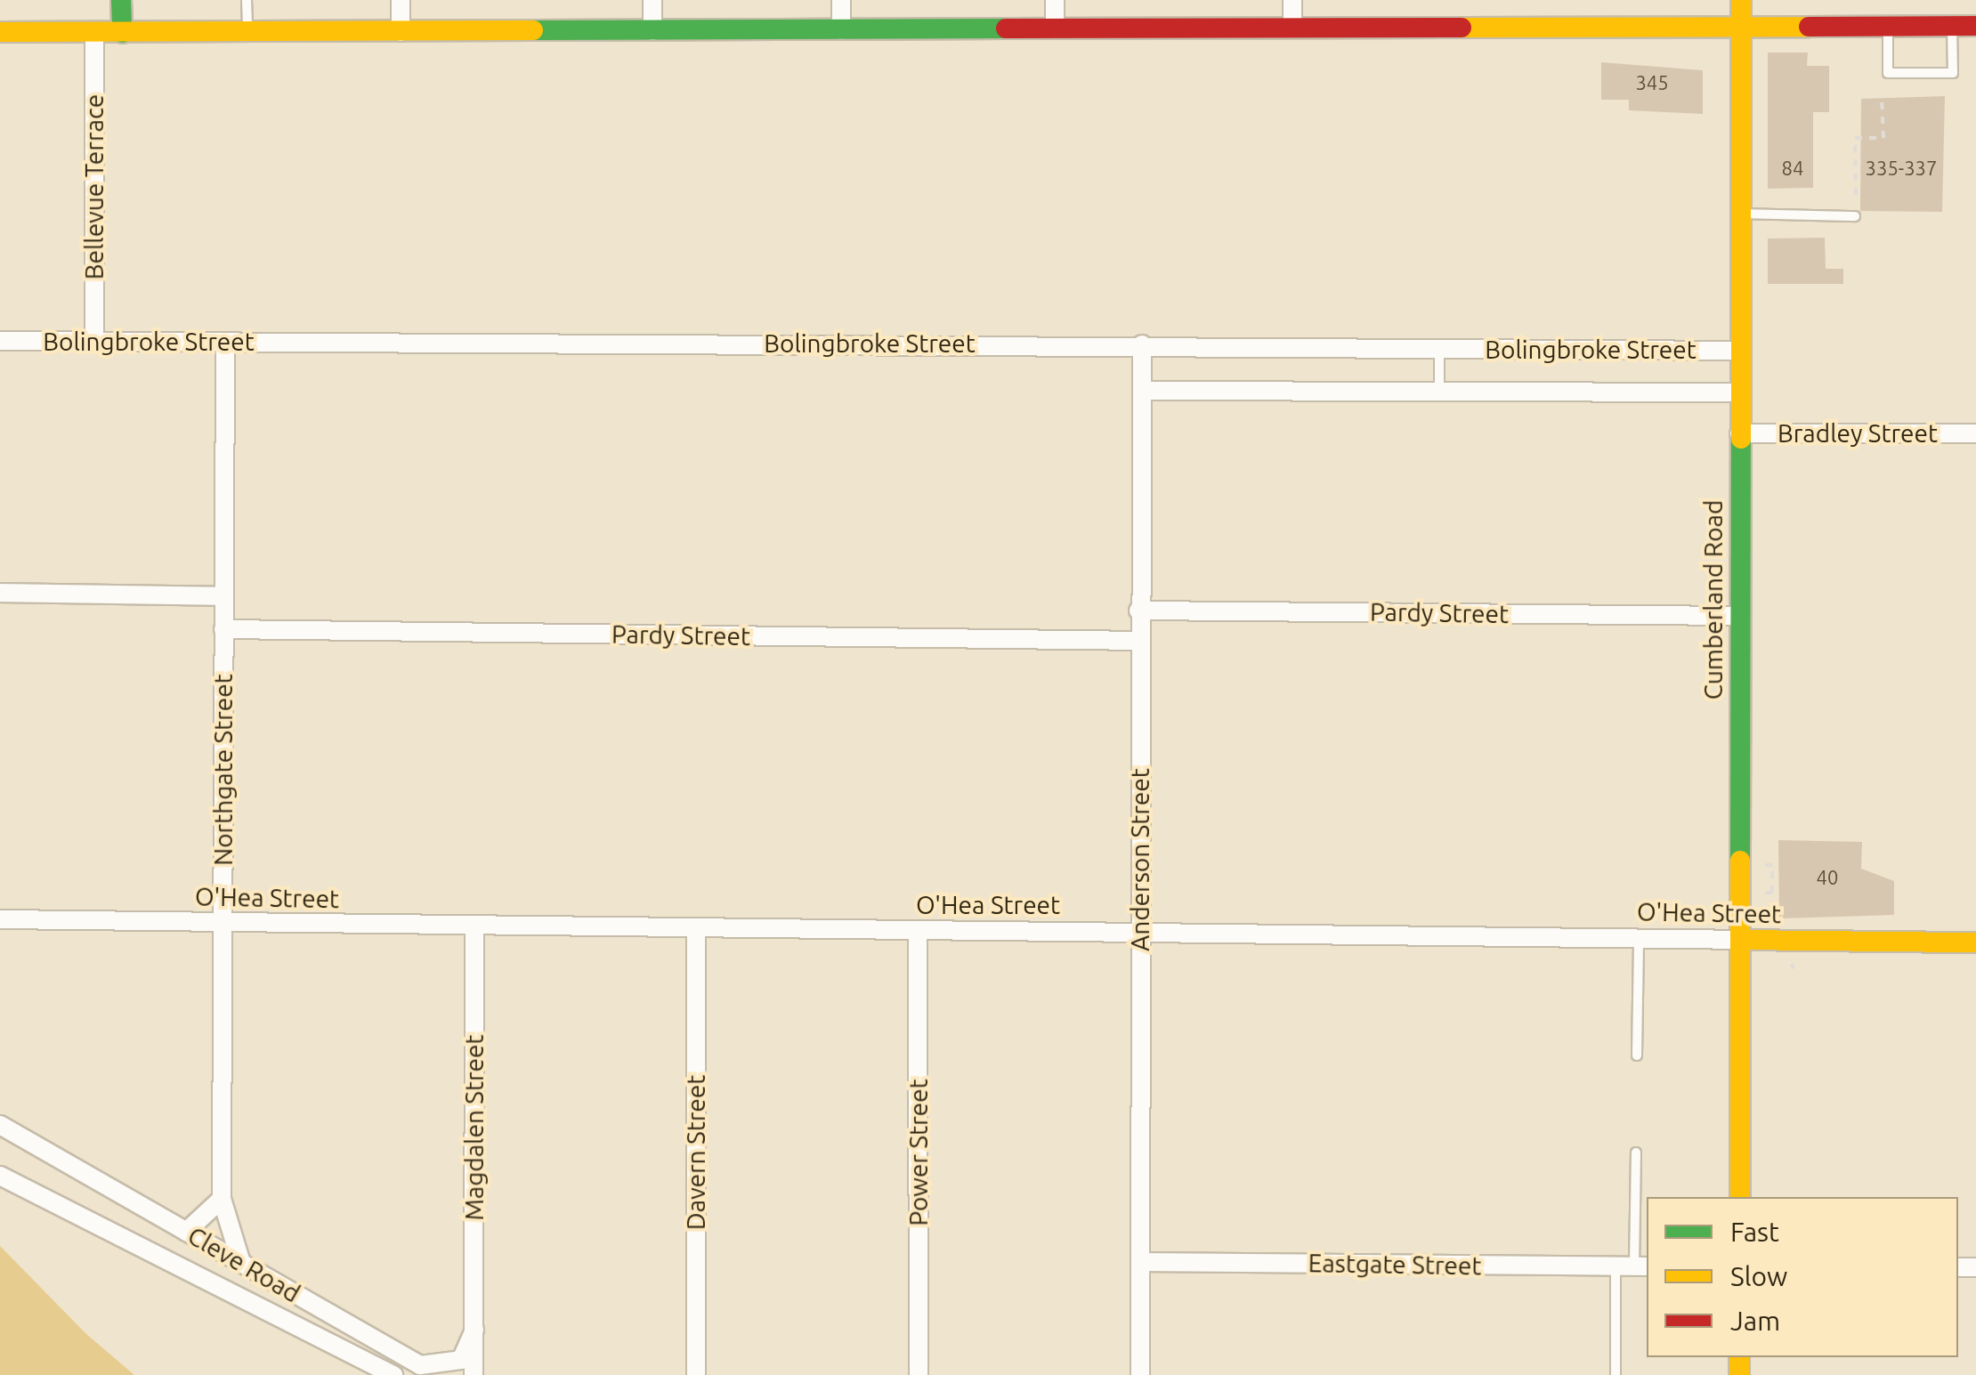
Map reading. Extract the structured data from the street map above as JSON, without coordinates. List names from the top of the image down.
{
  "streets": {
    "main road": ["Cumberland Road", "O'Hea Street"],
    "street": [
      "Bellevue Terrace",
      "Bolingbroke Street",
      "Bradley Street",
      "Pardy Street",
      "Northgate Street",
      "Anderson Street",
      "Magdalen Street",
      "Davern Street",
      "Power Street",
      "Cleve Road",
      "Eastgate Street"
    ]
  },
  "crossings": [
    ["Bellevue Terrace", "Bolingbroke Street"],
    ["Bolingbroke Street", "Cumberland Road"],
    ["Bolingbroke Street", "Northgate Street"],
    ["Bolingbroke Street", "Anderson Street"],
    ["Bradley Street", "Cumberland Road"],
    ["Cumberland Road", "Pardy Street"],
    ["Cumberland Road", "O'Hea Street"],
    ["Pardy Street", "Northgate Street"],
    ["Pardy Street", "Anderson Street"],
    ["Northgate Street", "O'Hea Street"],
    ["Northgate Street", "Cleve Road"],
    ["Anderson Street", "O'Hea Street"],
    ["Anderson Street", "Eastgate Street"],
    ["O'Hea Street", "Magdalen Street"],
    ["O'Hea Street", "Davern Street"],
    ["O'Hea Street", "Power Street"],
    ["Magdalen Street", "Cleve Road"]
  ],
  "house_numbers": [
    "345",
    "84",
    "335-337",
    "40"
  ],
  "legend": ["Fast", "Slow", "Jam"]
}
